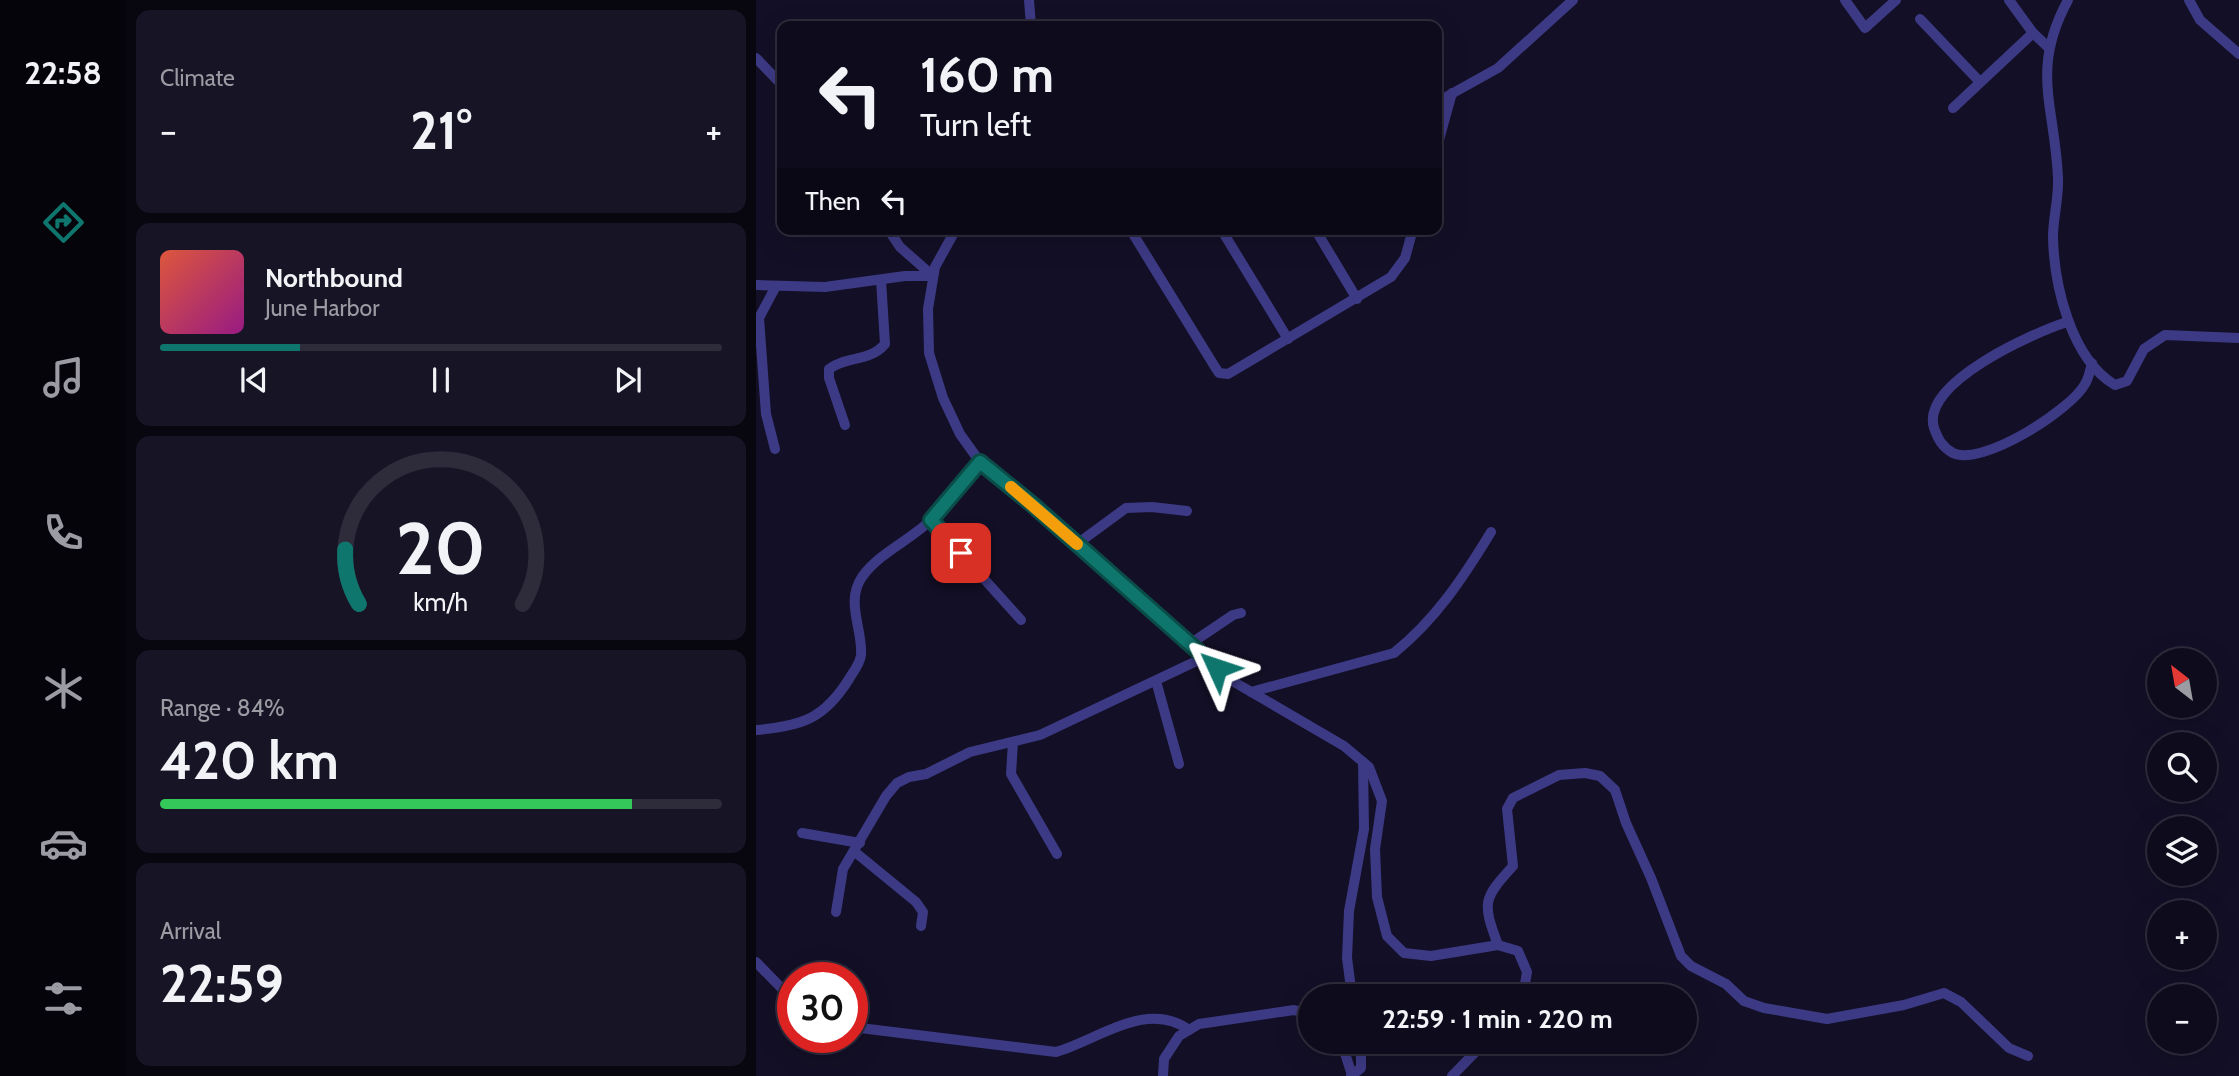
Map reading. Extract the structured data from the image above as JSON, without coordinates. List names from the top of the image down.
{
  "north": "top left",
  "page": {
    "tabs": "22:58",
    "tile": [
      "Climate",
      ["Range · 84%", "420 km"],
      ["Arrival", "22:59"]
    ],
    "turn": ["160 m", "Turn left"],
    "heat": ["−", "21°", "+"],
    "then": "Then",
    "song": ["Northbound", "June Harbor"],
    "map_buttons": ["+", "−"],
    "limit": "30",
    "trip": "22:59 · 1 min · 220 m",
    "gauge": ["20", "km/h"]
  }
}
